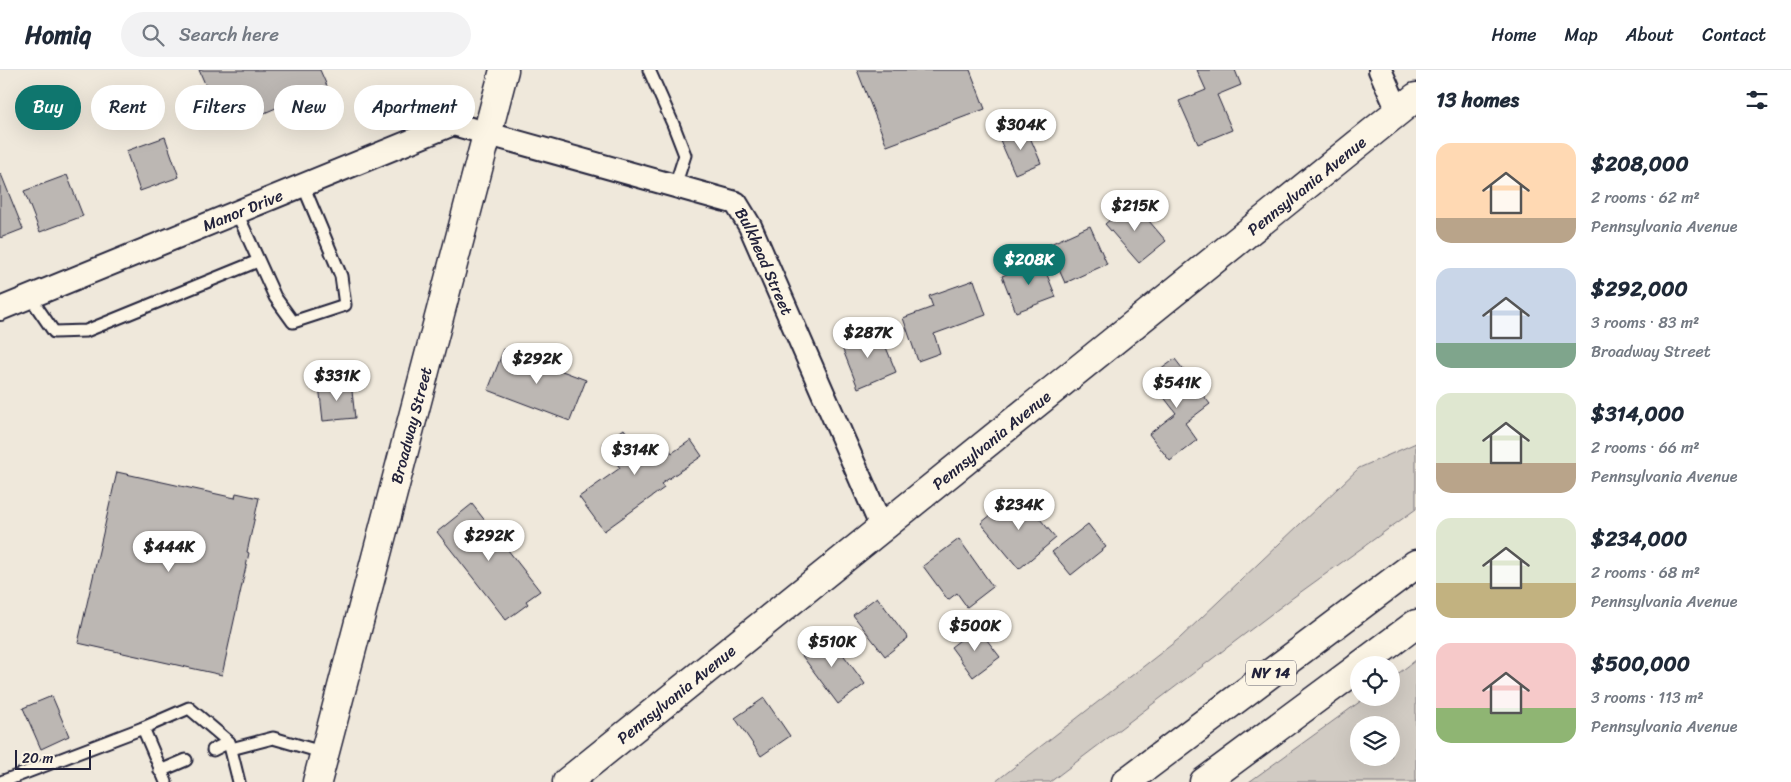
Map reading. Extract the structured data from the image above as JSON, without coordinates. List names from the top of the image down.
{
  "streets": {
    "main road": ["Pennsylvania Avenue", "Broadway Street", "NY 14"],
    "street": ["Manor Drive", "Bulkhead Street"]
  },
  "crossings": [
    ["Pennsylvania Avenue", "Bulkhead Street"],
    ["Manor Drive", "Bulkhead Street"],
    ["Manor Drive", "Broadway Street"],
    ["Bulkhead Street", "Broadway Street"]
  ],
  "scale_bar": "20 m",
  "page": {
    "header": "Homiq",
    "search": "Search here",
    "nav": [
      "Home",
      "Map",
      "About",
      "Contact"
    ],
    "heading": "13 homes",
    "chip": [
      "Buy",
      "Rent",
      "Filters",
      "New",
      "Apartment"
    ],
    "price": [
      "$304K",
      "$215K",
      "$208K",
      "$287K",
      "$292K",
      "$331K",
      "$541K",
      "$314K",
      "$234K",
      "$292K",
      "$444K",
      "$500K",
      "$510K"
    ],
    "list": [
      {
        "name": "$208,000",
        "note": "2 rooms · 62 m² · Pennsylvania Avenue"
      },
      {
        "name": "$292,000",
        "note": "3 rooms · 83 m² · Broadway Street"
      },
      {
        "name": "$314,000",
        "note": "2 rooms · 66 m² · Pennsylvania Avenue"
      },
      {
        "name": "$234,000",
        "note": "2 rooms · 68 m² · Pennsylvania Avenue"
      },
      {
        "name": "$500,000",
        "note": "3 rooms · 113 m² · Pennsylvania Avenue"
      }
    ],
    "scale": "20 m"
  }
}
